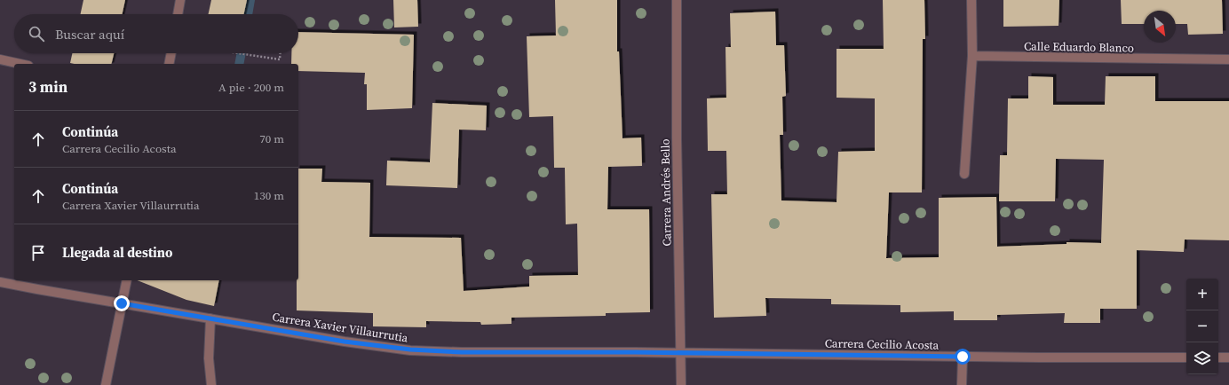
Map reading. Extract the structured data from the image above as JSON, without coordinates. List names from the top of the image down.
{
  "streets": {
    "street": [
      "Calle Eduardo Blanco",
      "Carrera Andrés Bello",
      "Carrera Xavier Villaurrutia",
      "Carrera Cecilio Acosta"
    ]
  },
  "crossings": [
    ["Carrera Andrés Bello", "Carrera Xavier Villaurrutia"],
    ["Carrera Andrés Bello", "Carrera Cecilio Acosta"],
    ["Carrera Xavier Villaurrutia", "Carrera Cecilio Acosta"]
  ],
  "north": "bottom right",
  "page": {
    "search": "Buscar aquí",
    "heading": ["3 min", "A pie · 200 m"],
    "list": [
      ["Continúa", "Carrera Cecilio Acosta", "70 m"],
      ["Continúa", "Carrera Xavier Villaurrutia", "130 m"],
      "Llegada al destino"
    ],
    "map_buttons": ["+", "−"]
  }
}
